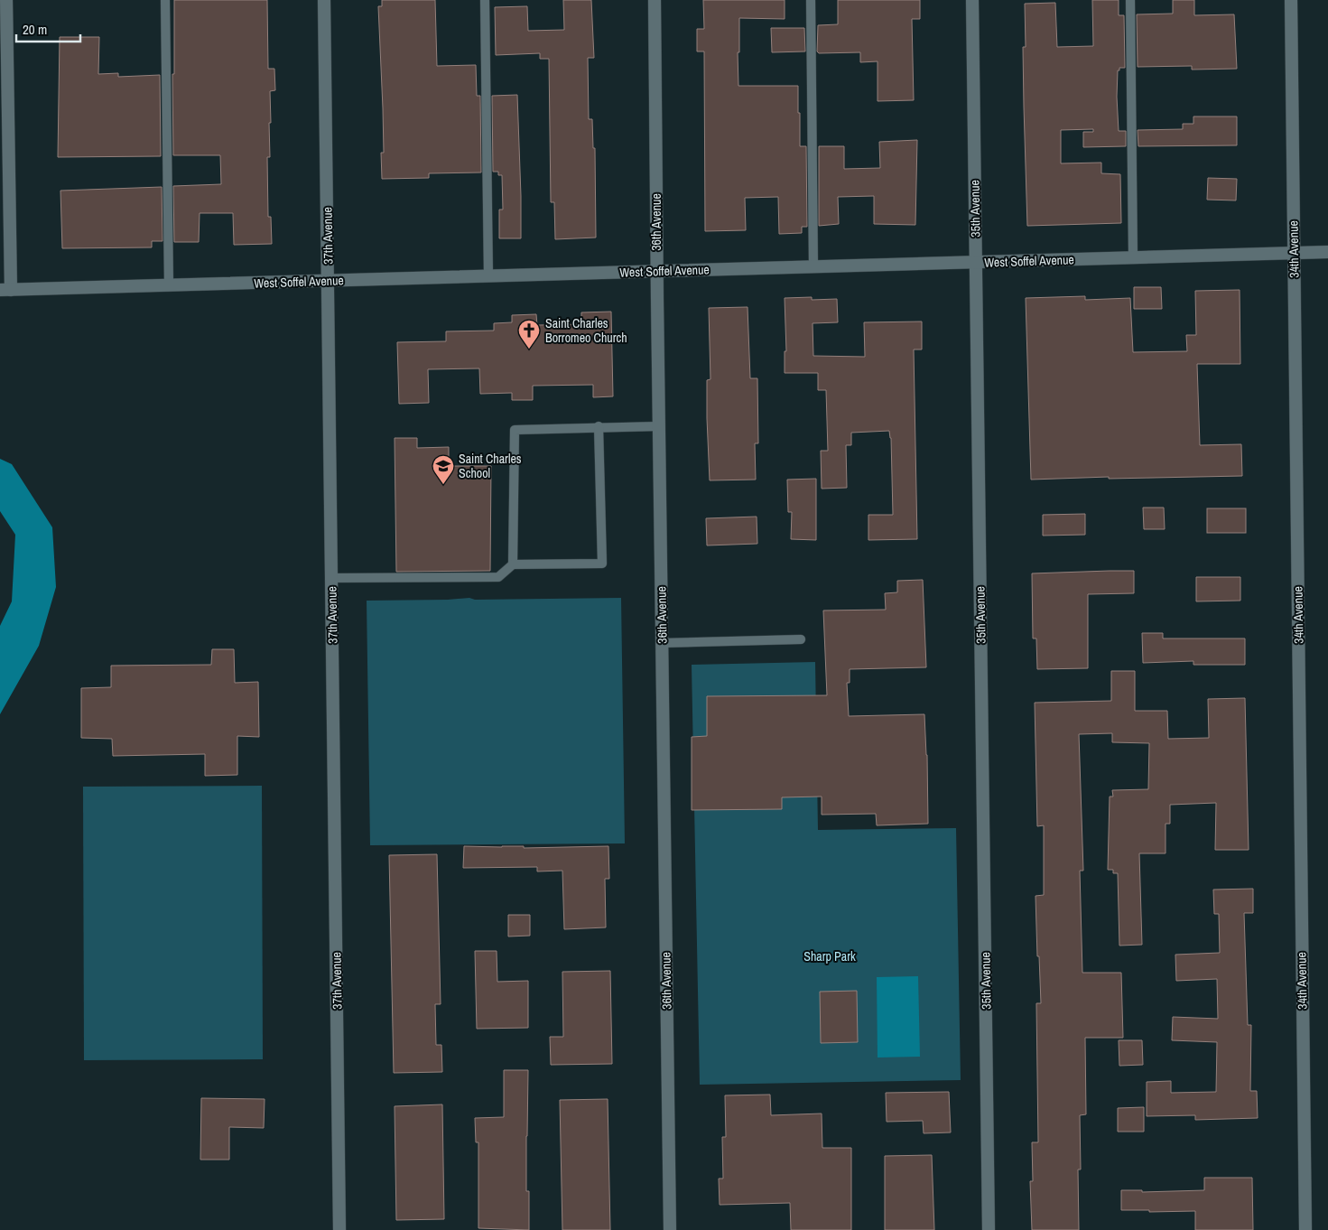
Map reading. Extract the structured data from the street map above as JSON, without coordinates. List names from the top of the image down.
{
  "streets": {
    "street": [
      "35th Avenue",
      "36th Avenue",
      "37th Avenue",
      "34th Avenue",
      "West Soffel Avenue"
    ]
  },
  "crossings": [
    ["35th Avenue", "West Soffel Avenue"],
    ["36th Avenue", "West Soffel Avenue"],
    ["37th Avenue", "West Soffel Avenue"],
    ["34th Avenue", "West Soffel Avenue"]
  ],
  "parks": ["Sharp Park"],
  "places": {
    "church": ["Saint Charles Borromeo Church"],
    "school or university": ["Saint Charles School"]
  },
  "scale_bar": "20 m"
}
